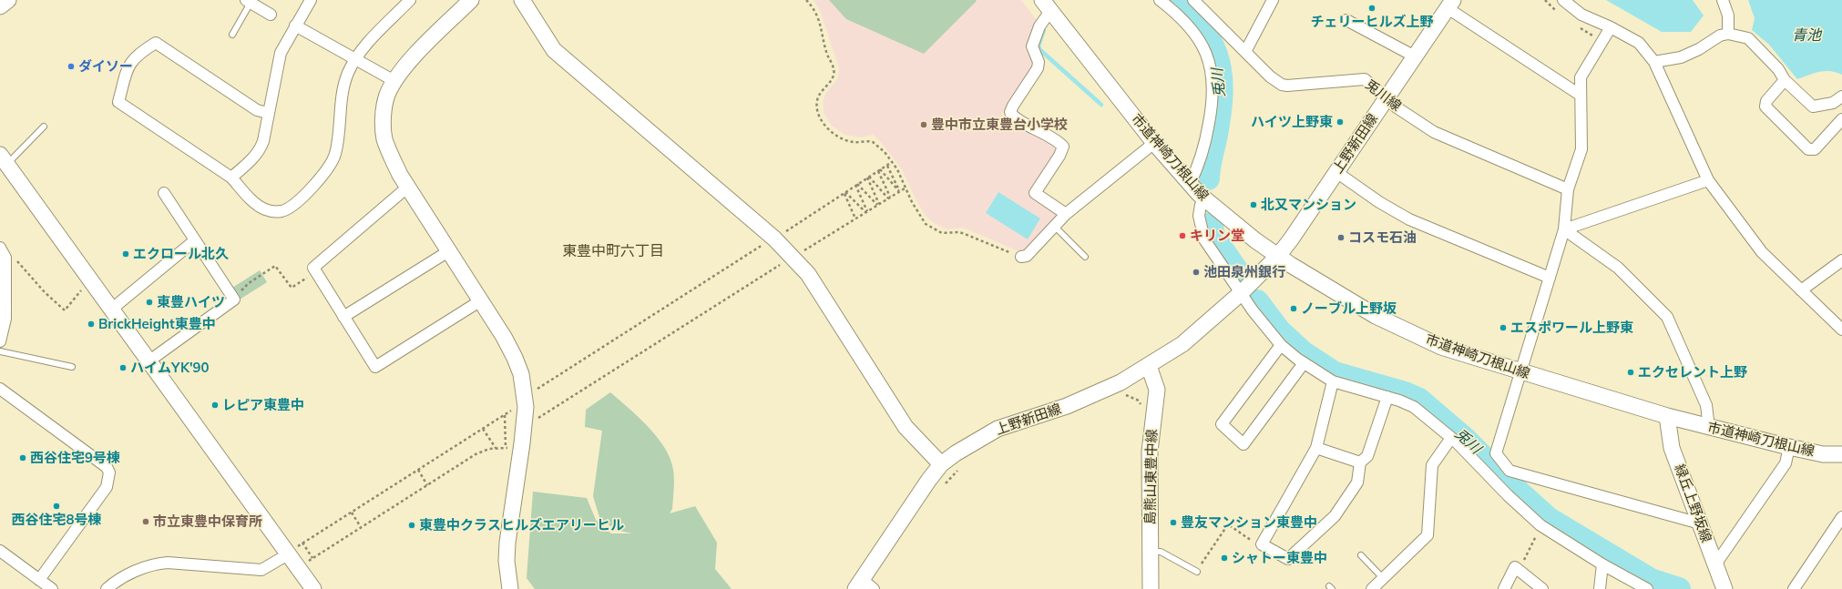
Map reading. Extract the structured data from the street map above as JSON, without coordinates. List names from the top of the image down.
{
  "streets": {
    "street": [
      "兎川線",
      "上野新田線",
      "市道神崎刀根山線",
      "島熊山東豊中線",
      "緑丘上野坂線"
    ]
  },
  "crossings": [
    ["兎川線", "上野新田線"],
    ["上野新田線", "市道神崎刀根山線"],
    ["上野新田線", "島熊山東豊中線"],
    ["市道神崎刀根山線", "緑丘上野坂線"]
  ],
  "districts": ["東豊中町六丁目"],
  "water": ["青池", "兎川"],
  "places": [
    "チェリーヒルズ上野",
    "ダイソー",
    "ハイツ上野東",
    "豊中市立東豊台小学校",
    "北又マンション",
    "キリン堂",
    "コスモ石油",
    "エクロール北久",
    "池田泉州銀行",
    "東豊ハイツ",
    "ノーブル上野坂",
    "BrickHeight東豊中",
    "エスポワール上野東",
    "ハイムYK'90",
    "エクセレント上野",
    "レピア東豊中",
    "西谷住宅9号棟",
    "西谷住宅8号棟",
    "市立東豊中保育所",
    "豊友マンション東豊中",
    "東豊中クラスヒルズエアリーヒル",
    "シャトー東豊中"
  ]
}
